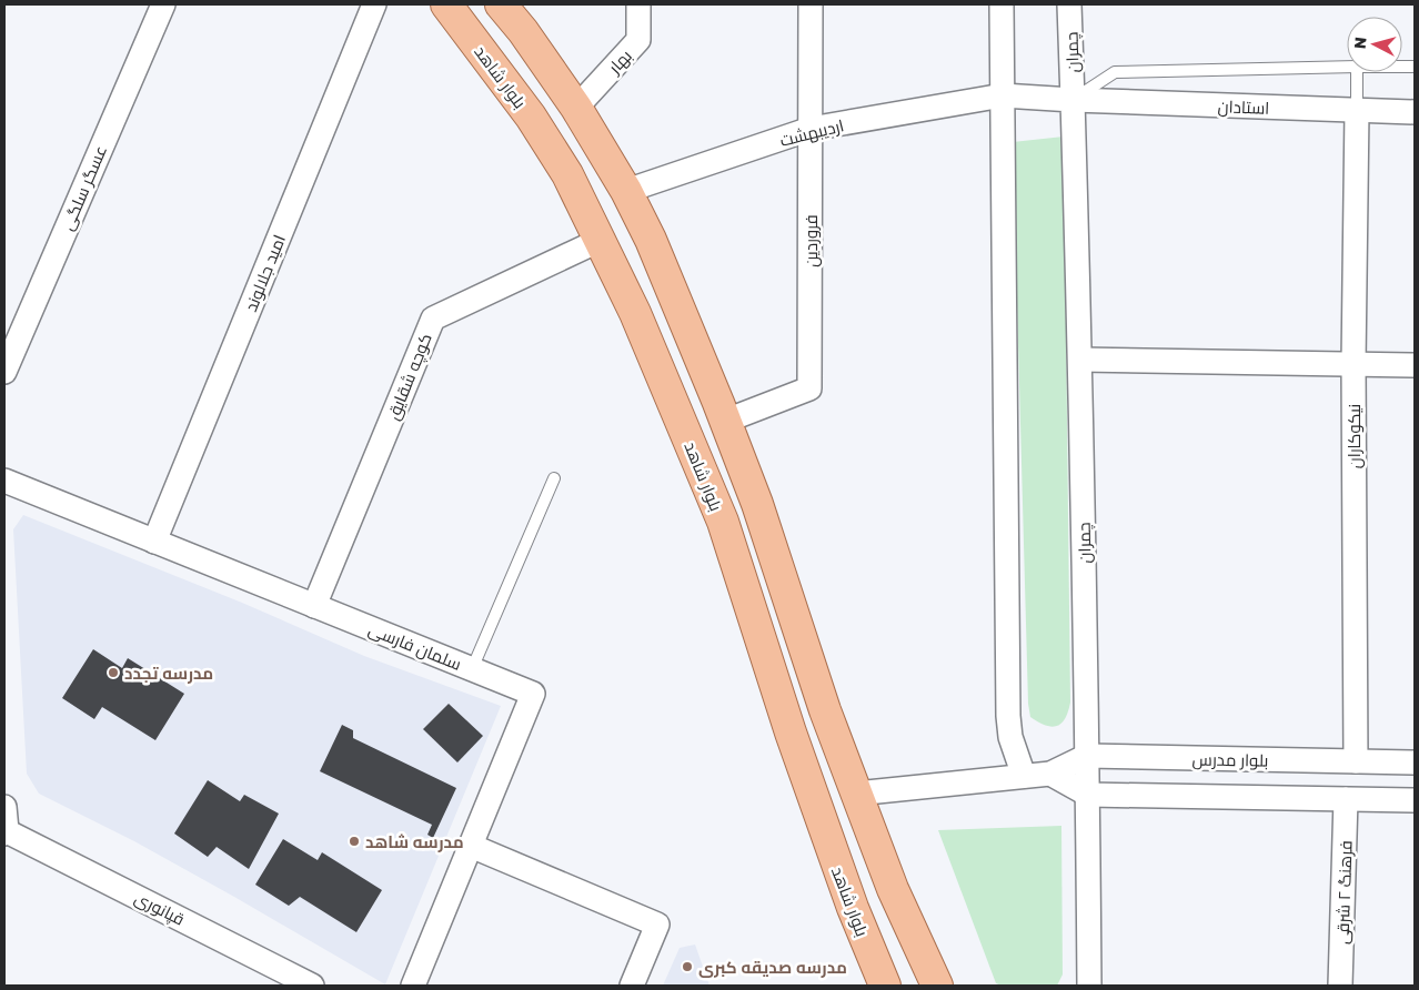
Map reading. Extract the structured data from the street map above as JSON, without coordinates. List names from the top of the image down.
{
  "streets": {
    "main road": ["بلوار شاهد"],
    "street": [
      "چمران",
      "بهار",
      "استادان",
      "اردیبهشت",
      "عسگر سلگی",
      "فروردین",
      "امید جلالوند",
      "کوچه شقایق",
      "نیکوکاران",
      "سلمان فارسی",
      "بلوار مدرس",
      "فرهنگ ۲ شرقی",
      "قپانوری"
    ]
  },
  "crossings": [
    ["چمران", "استادان"],
    ["چمران", "بلوار مدرس"],
    ["بلوار شاهد", "کوچه شقایق"],
    ["استادان", "نیکوکاران"],
    ["اردیبهشت", "فروردین"],
    ["امید جلالوند", "سلمان فارسی"],
    ["کوچه شقایق", "سلمان فارسی"],
    ["نیکوکاران", "بلوار مدرس"]
  ],
  "places": ["مدرسه تجدد", "مدرسه شاهد", "مدرسه صدیقه کبری"],
  "north": "left"
}
